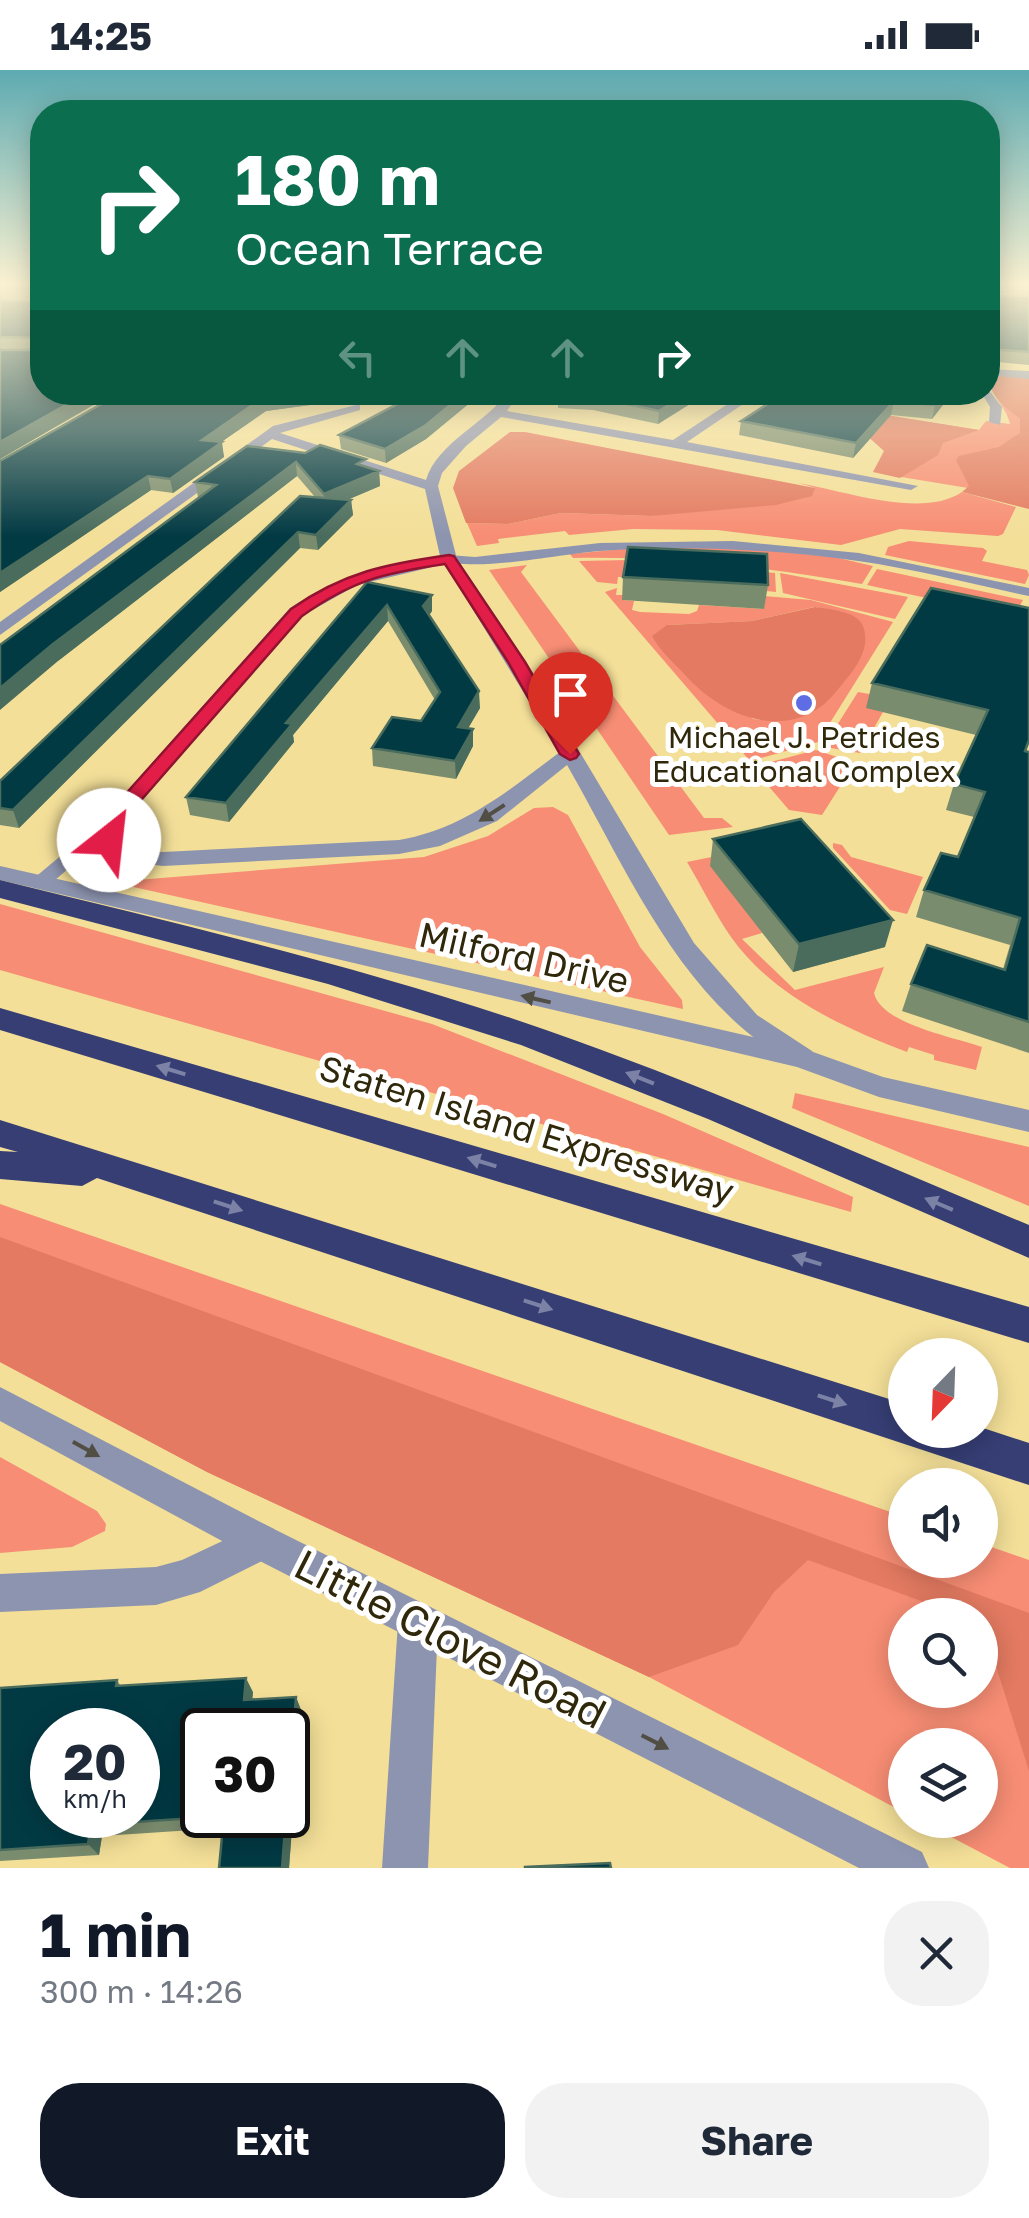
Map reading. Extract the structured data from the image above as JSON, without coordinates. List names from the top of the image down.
{
  "streets": {
    "highway": ["Staten Island Expressway"],
    "street": ["Milford Drive", "Little Clove Road"]
  },
  "one_way": ["Milford Drive", "Little Clove Road"],
  "places": ["Michael J. Petrides Educational Complex"],
  "north": "bottom left",
  "page": {
    "status": "14:25",
    "turn": ["180 m", "Ocean Terrace"],
    "speed": "20 km/h",
    "limit": "30",
    "heading": ["1 min", "300 m · 14:26"],
    "buttons": ["Exit", "Share"]
  }
}
